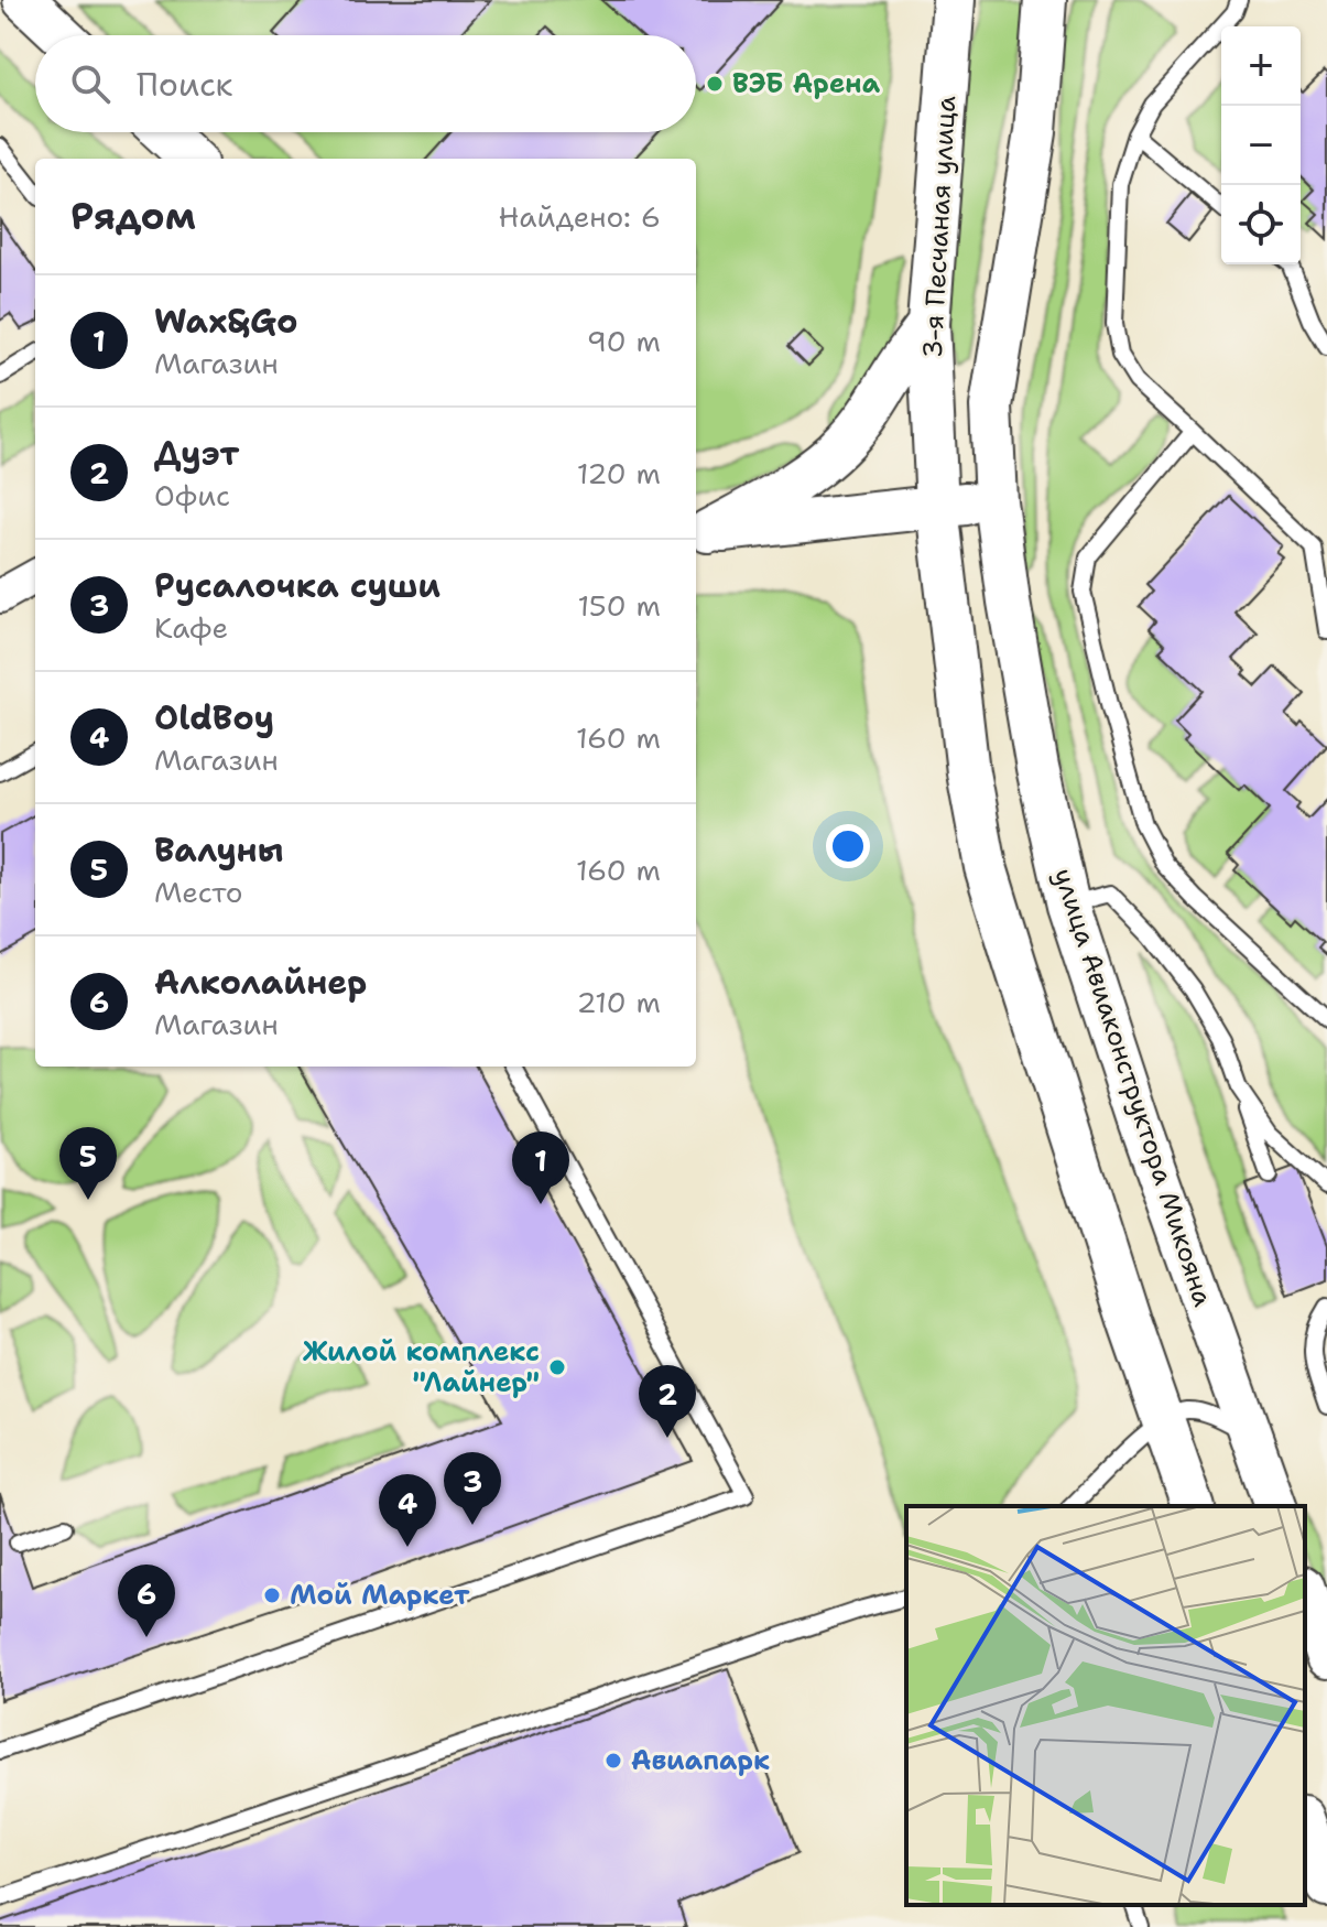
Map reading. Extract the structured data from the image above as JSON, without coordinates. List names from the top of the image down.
{
  "streets": {
    "street": ["3-я Песчаная улица", "улица Авиаконструктора Микояна"]
  },
  "places": [
    "ВЭБ Арена",
    "Жилой комплекс \"Лайнер\"",
    "Мой Маркет",
    "Авиапарк"
  ],
  "page": {
    "map_buttons": ["+", "−"],
    "search": "Поиск",
    "heading": ["Рядом", "Найдено: 6"],
    "list": [
      {
        "mark": "1",
        "name": "Wax&Go",
        "note": "Магазин",
        "value": "90 m"
      },
      {
        "mark": "2",
        "name": "Дуэт",
        "note": "Офис",
        "value": "120 m"
      },
      {
        "mark": "3",
        "name": "Русалочка суши",
        "note": "Кафе",
        "value": "150 m"
      },
      {
        "mark": "4",
        "name": "OldBoy",
        "note": "Магазин",
        "value": "160 m"
      },
      {
        "mark": "5",
        "name": "Валуны",
        "note": "Место",
        "value": "160 m"
      },
      {
        "mark": "6",
        "name": "Алколайнер",
        "note": "Магазин",
        "value": "210 m"
      }
    ],
    "pins": [
      "5",
      "1",
      "2",
      "3",
      "4",
      "6"
    ]
  }
}
